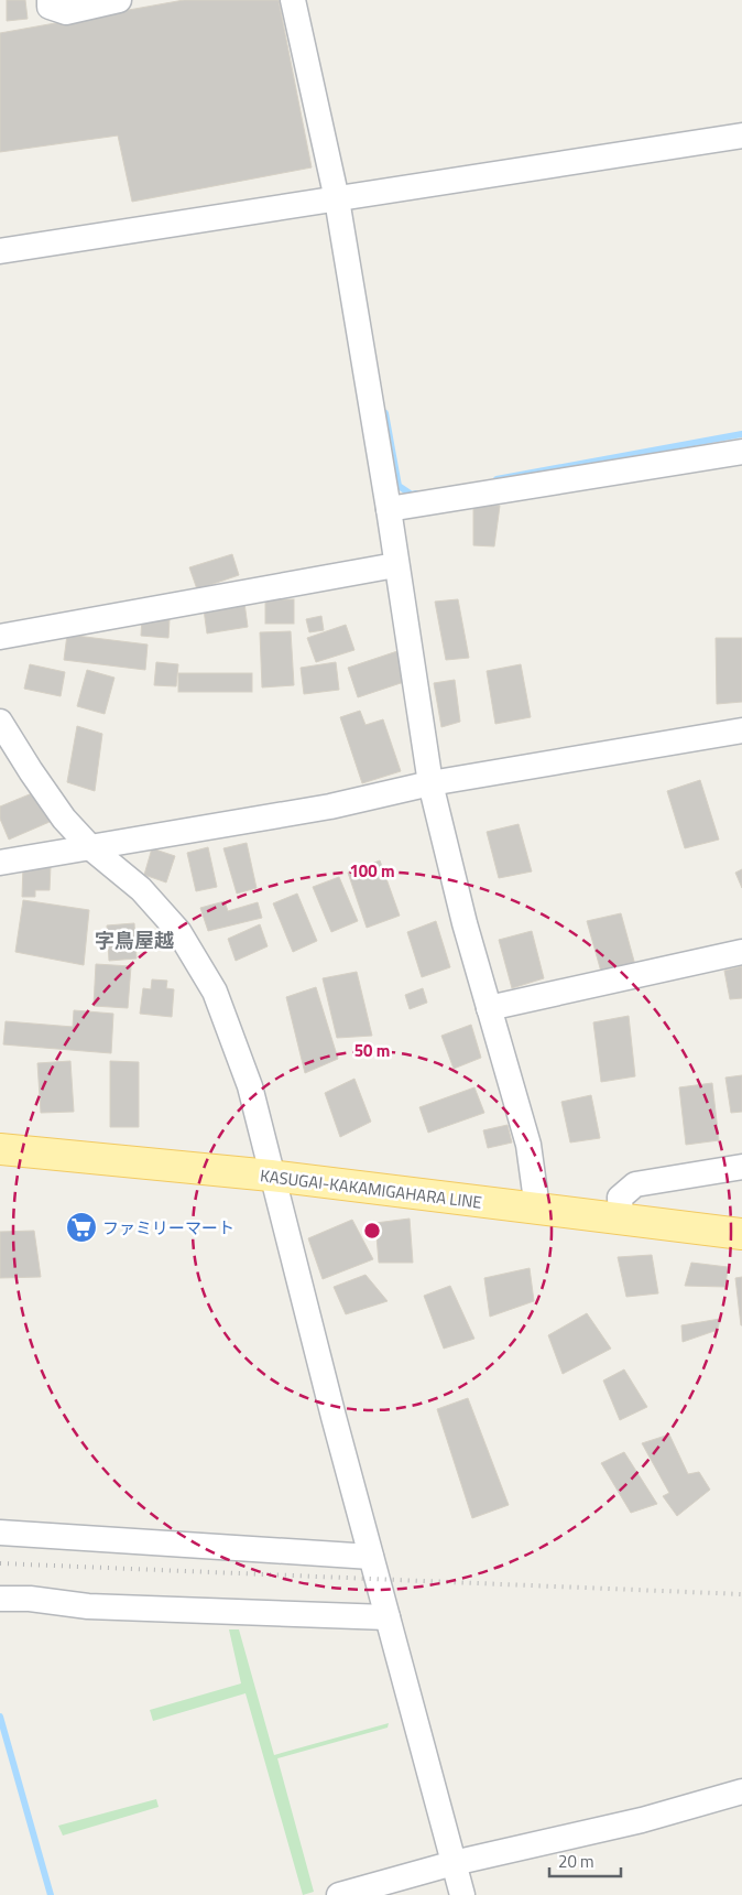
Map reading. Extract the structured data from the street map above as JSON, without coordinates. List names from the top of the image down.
{
  "streets": {
    "main road": ["KASUGAI-KAKAMIGAHARA LINE"]
  },
  "districts": ["字鳥屋越"],
  "places": {
    "supermarket": ["ファミリーマート"]
  },
  "scale_bar": "20 m",
  "rings": ["100 m", "50 m"]
}
